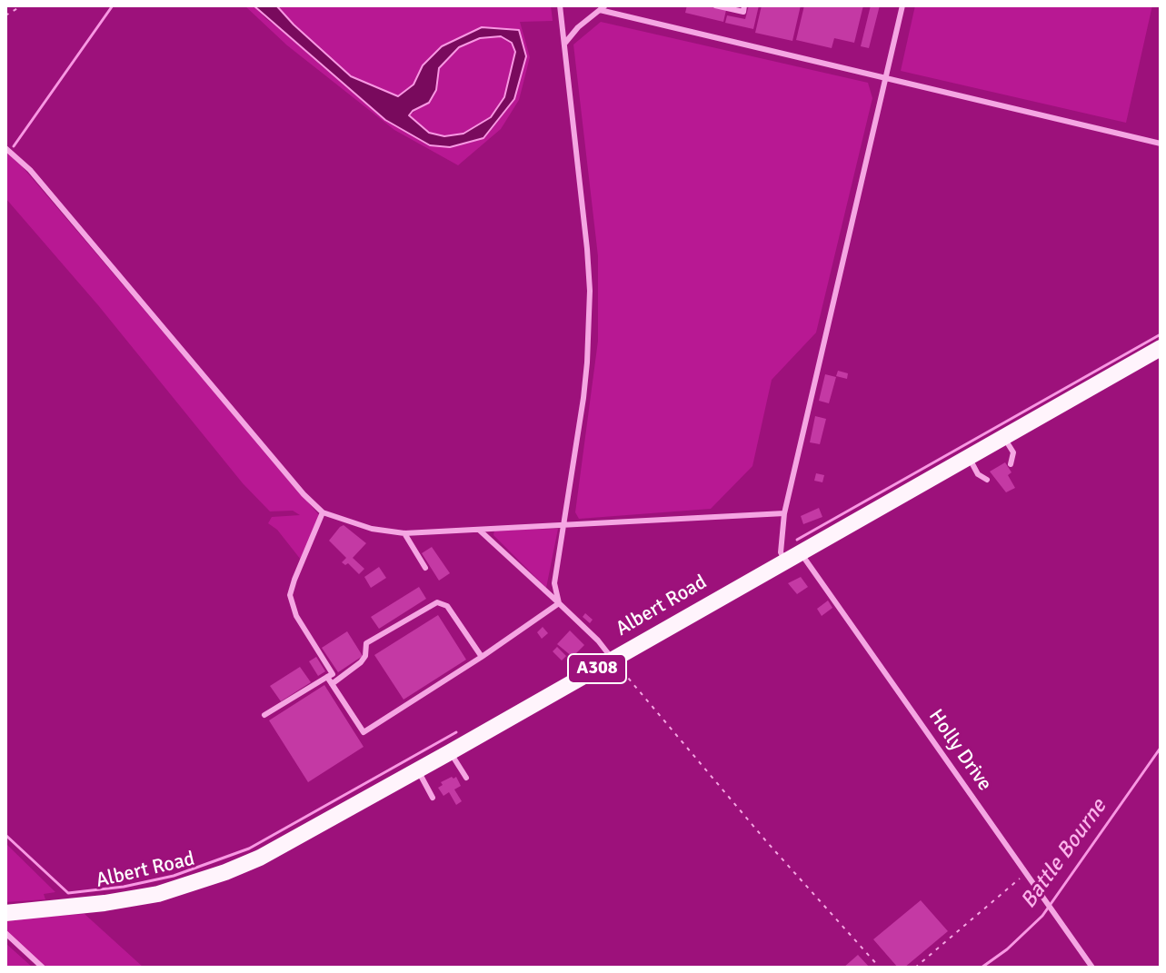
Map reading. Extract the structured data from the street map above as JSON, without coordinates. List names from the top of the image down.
{
  "streets": {
    "main road": ["Albert Road", "A308"],
    "lane": ["Holly Drive"]
  },
  "crossings": [
    ["Albert Road", "Holly Drive"]
  ],
  "water": ["Battle Bourne"]
}
